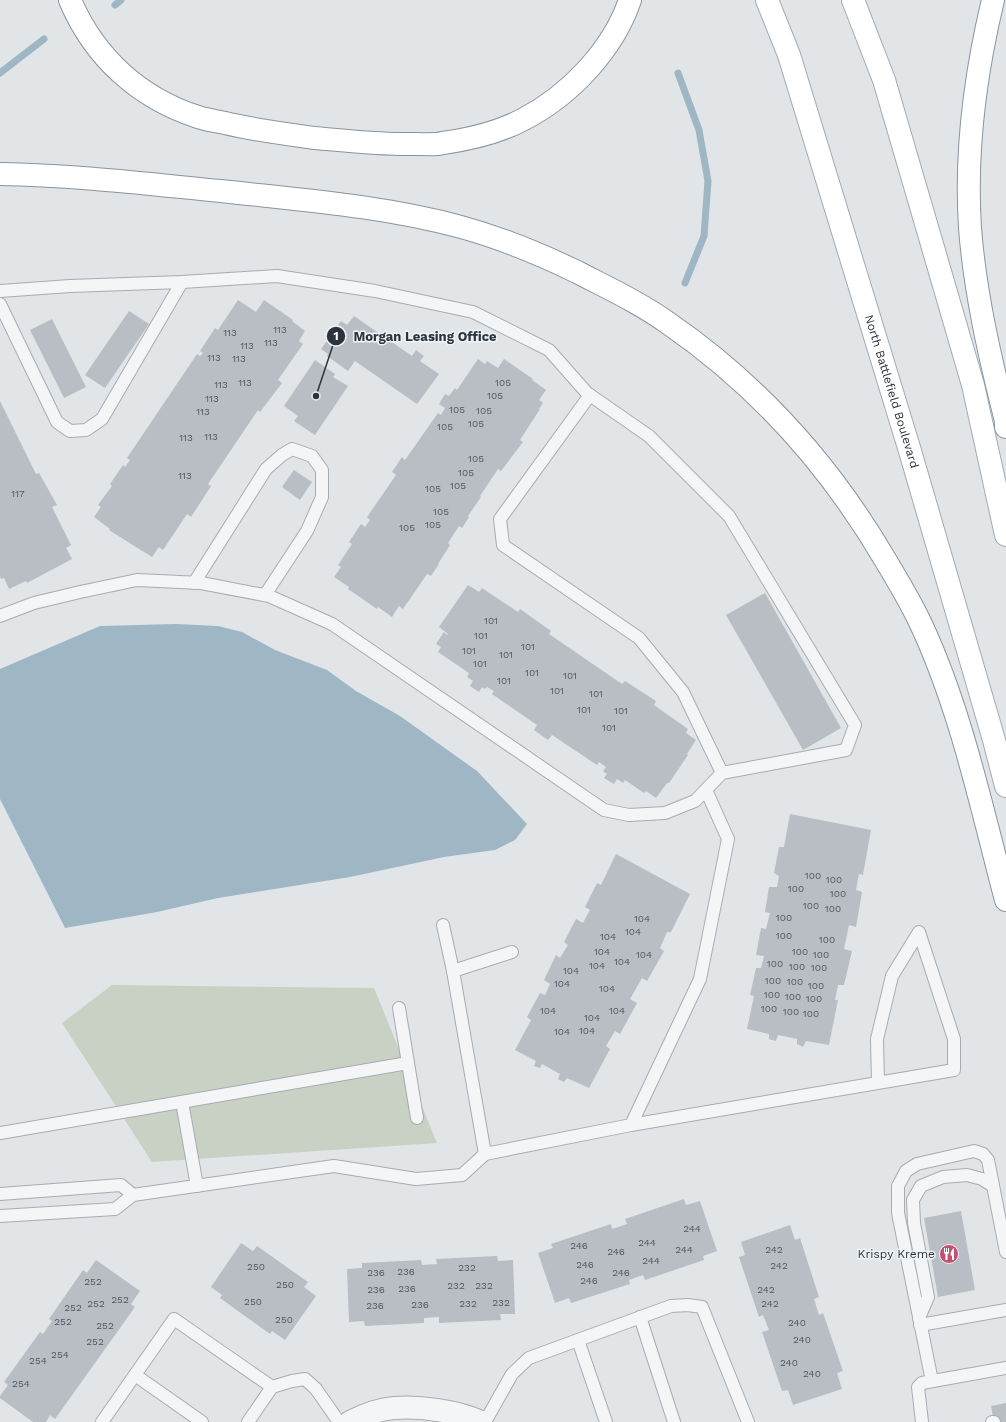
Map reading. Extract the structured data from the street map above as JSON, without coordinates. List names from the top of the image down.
{
  "streets": {
    "main road": ["North Battlefield Boulevard"]
  },
  "places": {
    "other": ["Morgan Leasing Office"],
    "restaurant": ["Krispy Kreme"]
  },
  "house_numbers": [
    "113",
    "113",
    "113",
    "113",
    "113",
    "113",
    "113",
    "105",
    "113",
    "105",
    "113",
    "105",
    "105",
    "113",
    "105",
    "105",
    "113",
    "113",
    "105",
    "105",
    "113",
    "105",
    "105",
    "117",
    "105",
    "105",
    "105",
    "101",
    "101",
    "101",
    "101",
    "101",
    "101",
    "101",
    "101",
    "101",
    "101",
    "101",
    "101",
    "101",
    "101",
    "100",
    "100",
    "100",
    "100",
    "100",
    "100",
    "100",
    "104",
    "104",
    "100",
    "104",
    "100",
    "104",
    "100",
    "104",
    "100",
    "104",
    "100",
    "104",
    "100",
    "100",
    "104",
    "100",
    "100",
    "104",
    "100",
    "104",
    "100",
    "100",
    "100",
    "100",
    "104",
    "104",
    "100",
    "100",
    "104",
    "104",
    "104",
    "244",
    "244",
    "246",
    "244",
    "242",
    "246",
    "244",
    "246",
    "242",
    "250",
    "232",
    "236",
    "236",
    "246",
    "246",
    "252",
    "250",
    "232",
    "232",
    "236",
    "236",
    "242",
    "252",
    "250",
    "232",
    "252",
    "232",
    "242",
    "236",
    "236",
    "252",
    "250",
    "252",
    "240",
    "252",
    "240",
    "252",
    "254",
    "254",
    "240",
    "240",
    "254"
  ]
}
